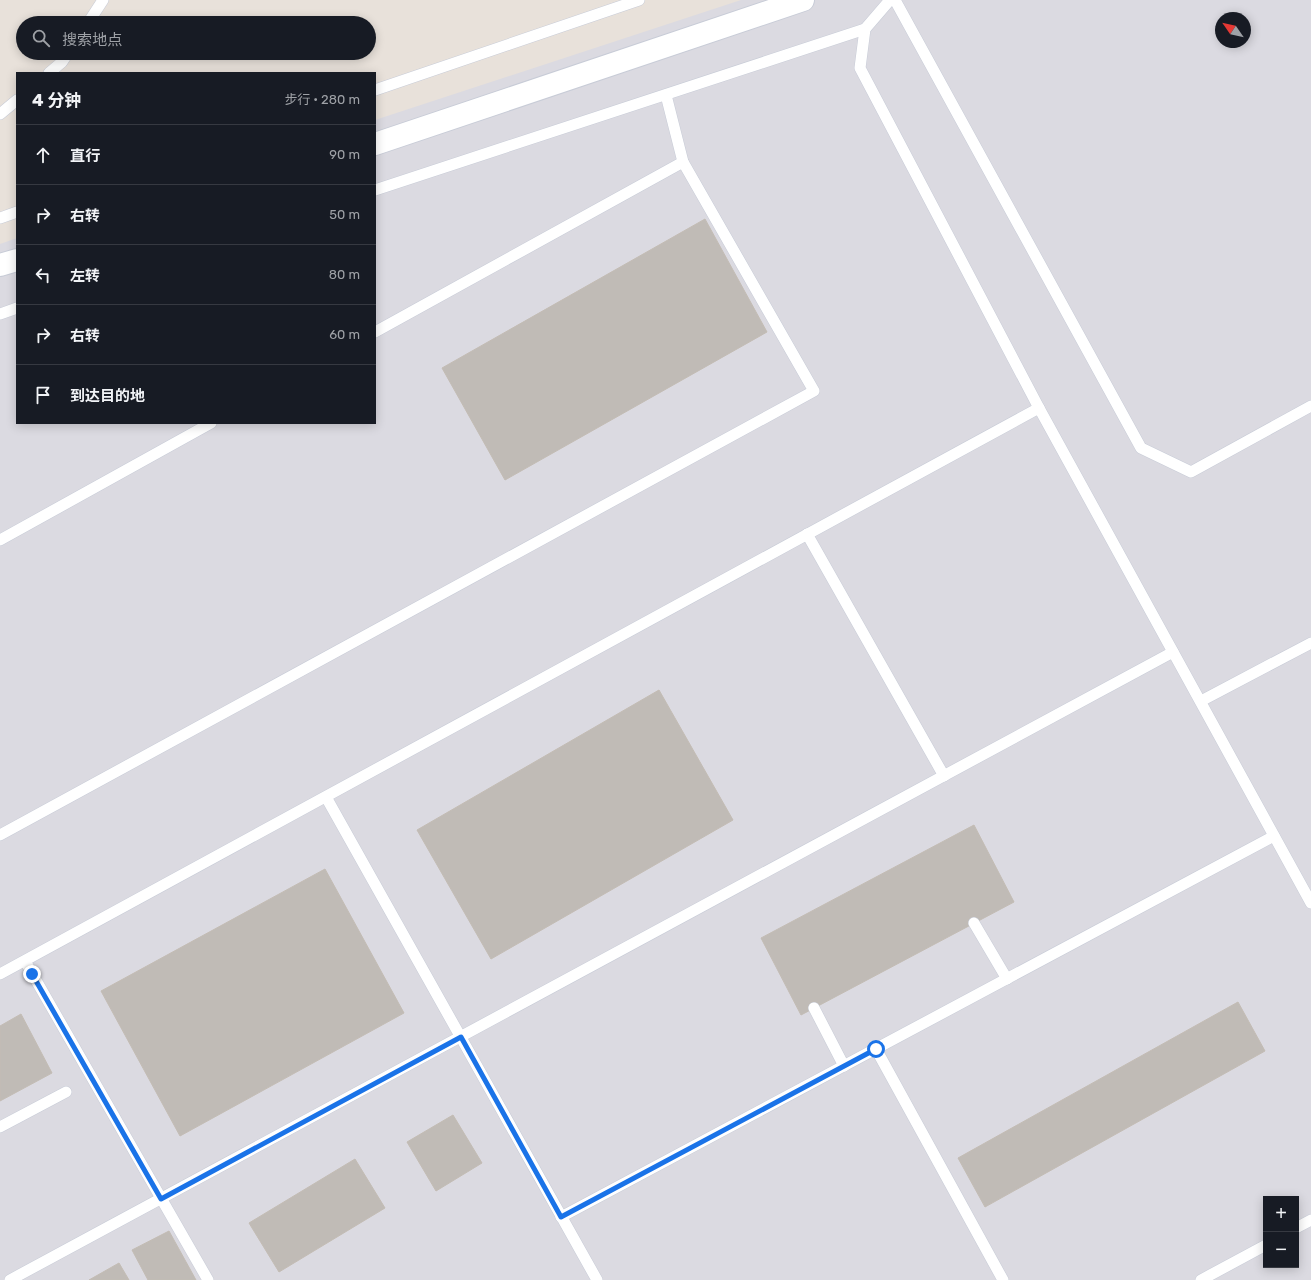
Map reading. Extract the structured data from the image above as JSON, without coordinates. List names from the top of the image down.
{
  "north": "top left",
  "page": {
    "search": "搜索地点",
    "heading": ["4 分钟", "步行 · 280 m"],
    "list": [
      ["直行", "90 m"],
      ["右转", "50 m"],
      ["左转", "80 m"],
      ["右转", "60 m"],
      "到达目的地"
    ],
    "map_buttons": ["+", "−"]
  }
}
